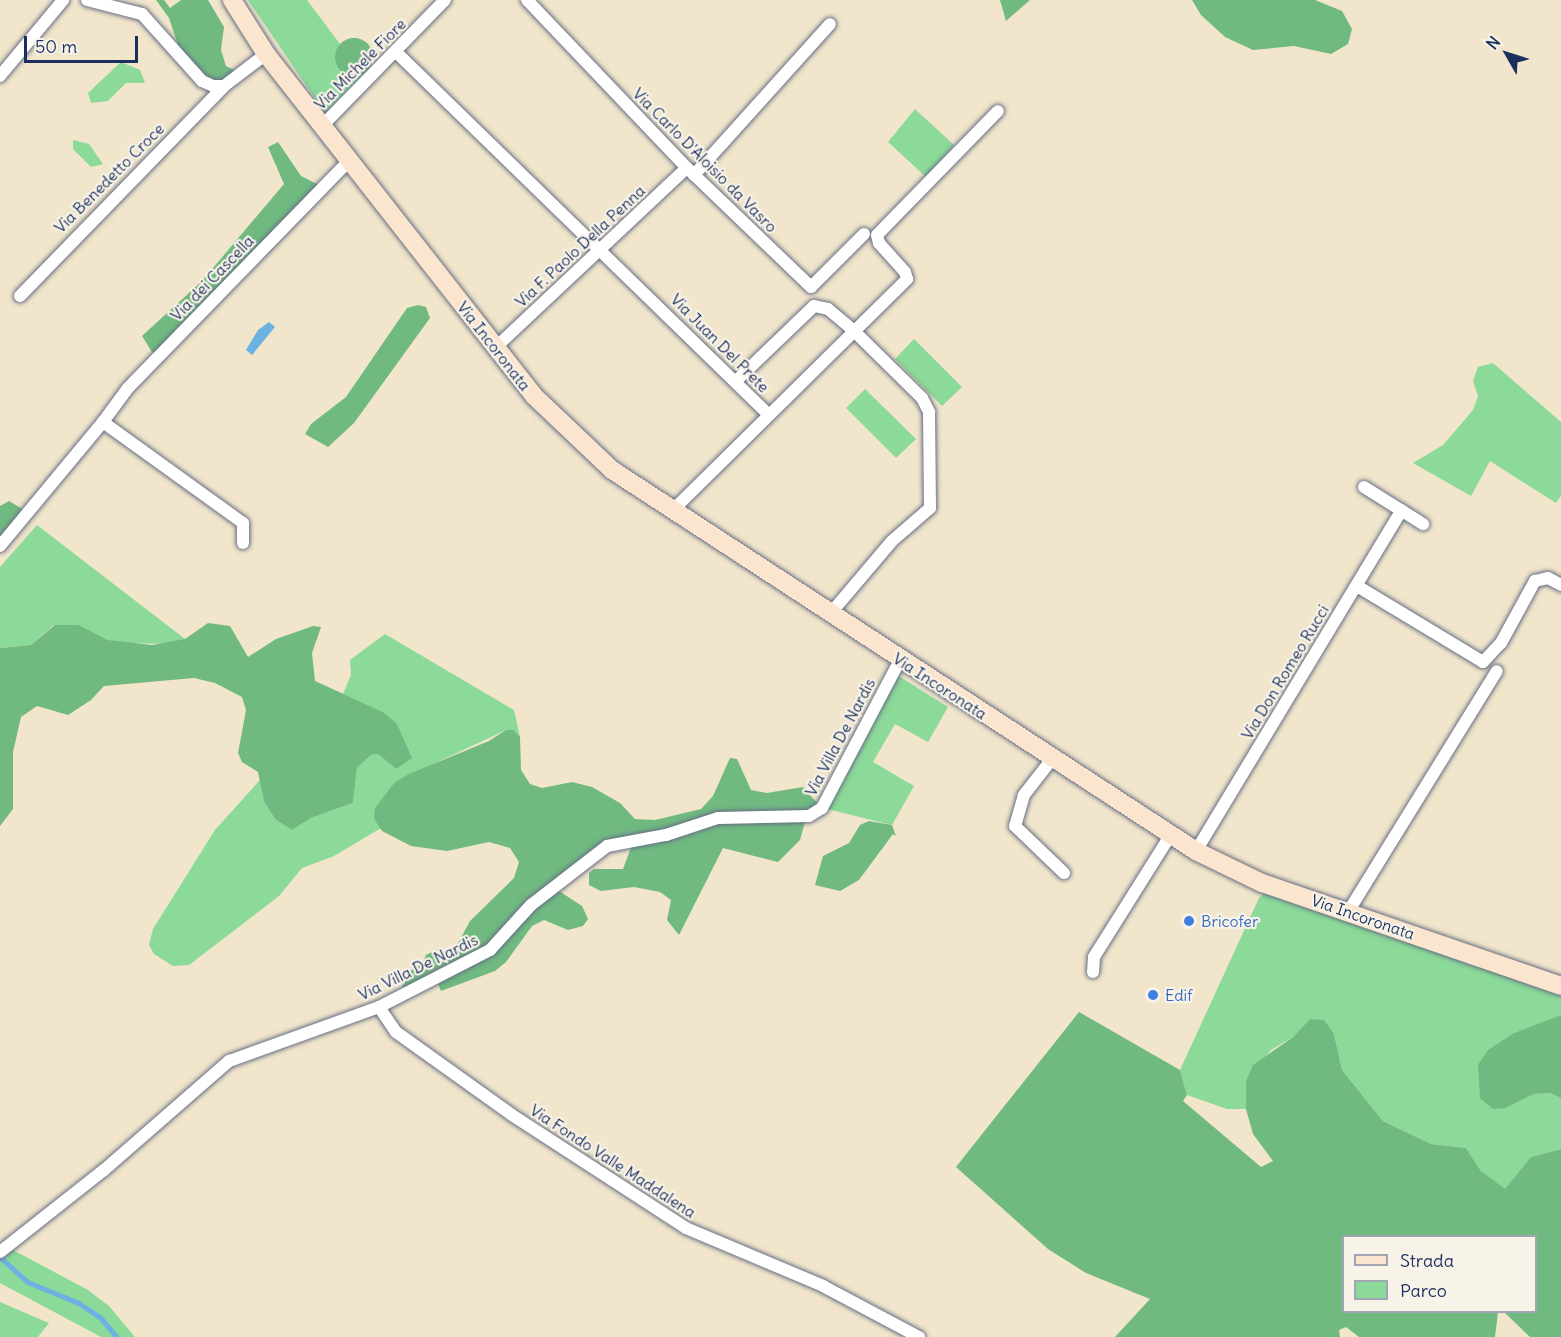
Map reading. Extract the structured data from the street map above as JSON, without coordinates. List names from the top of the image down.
{
  "streets": {
    "main road": ["Via Incoronata"],
    "street": [
      "Via Michele Fiore",
      "Via Carlo D'Aloisio da Vasro",
      "Via Benedetto Croce",
      "Via F. Paolo Della Penna",
      "Via dei Cascella",
      "Via Juan Del Prete",
      "Via Don Romeo Rucci",
      "Via Villa De Nardis",
      "Via Fondo Valle Maddalena"
    ]
  },
  "crossings": [
    ["Via Michele Fiore", "Via Juan Del Prete"],
    ["Via Michele Fiore", "Via Incoronata"],
    ["Via Carlo D'Aloisio da Vasro", "Via F. Paolo Della Penna"],
    ["Via Benedetto Croce", "Via Incoronata"],
    ["Via F. Paolo Della Penna", "Via Juan Del Prete"],
    ["Via F. Paolo Della Penna", "Via Incoronata"],
    ["Via dei Cascella", "Via Incoronata"],
    ["Via Incoronata", "Via Don Romeo Rucci"],
    ["Via Incoronata", "Via Villa De Nardis"],
    ["Via Villa De Nardis", "Via Fondo Valle Maddalena"]
  ],
  "places": ["Bricofer", "Edif"],
  "legend": ["Strada", "Parco"],
  "scale_bar": "50 m",
  "north": "top left"
}
